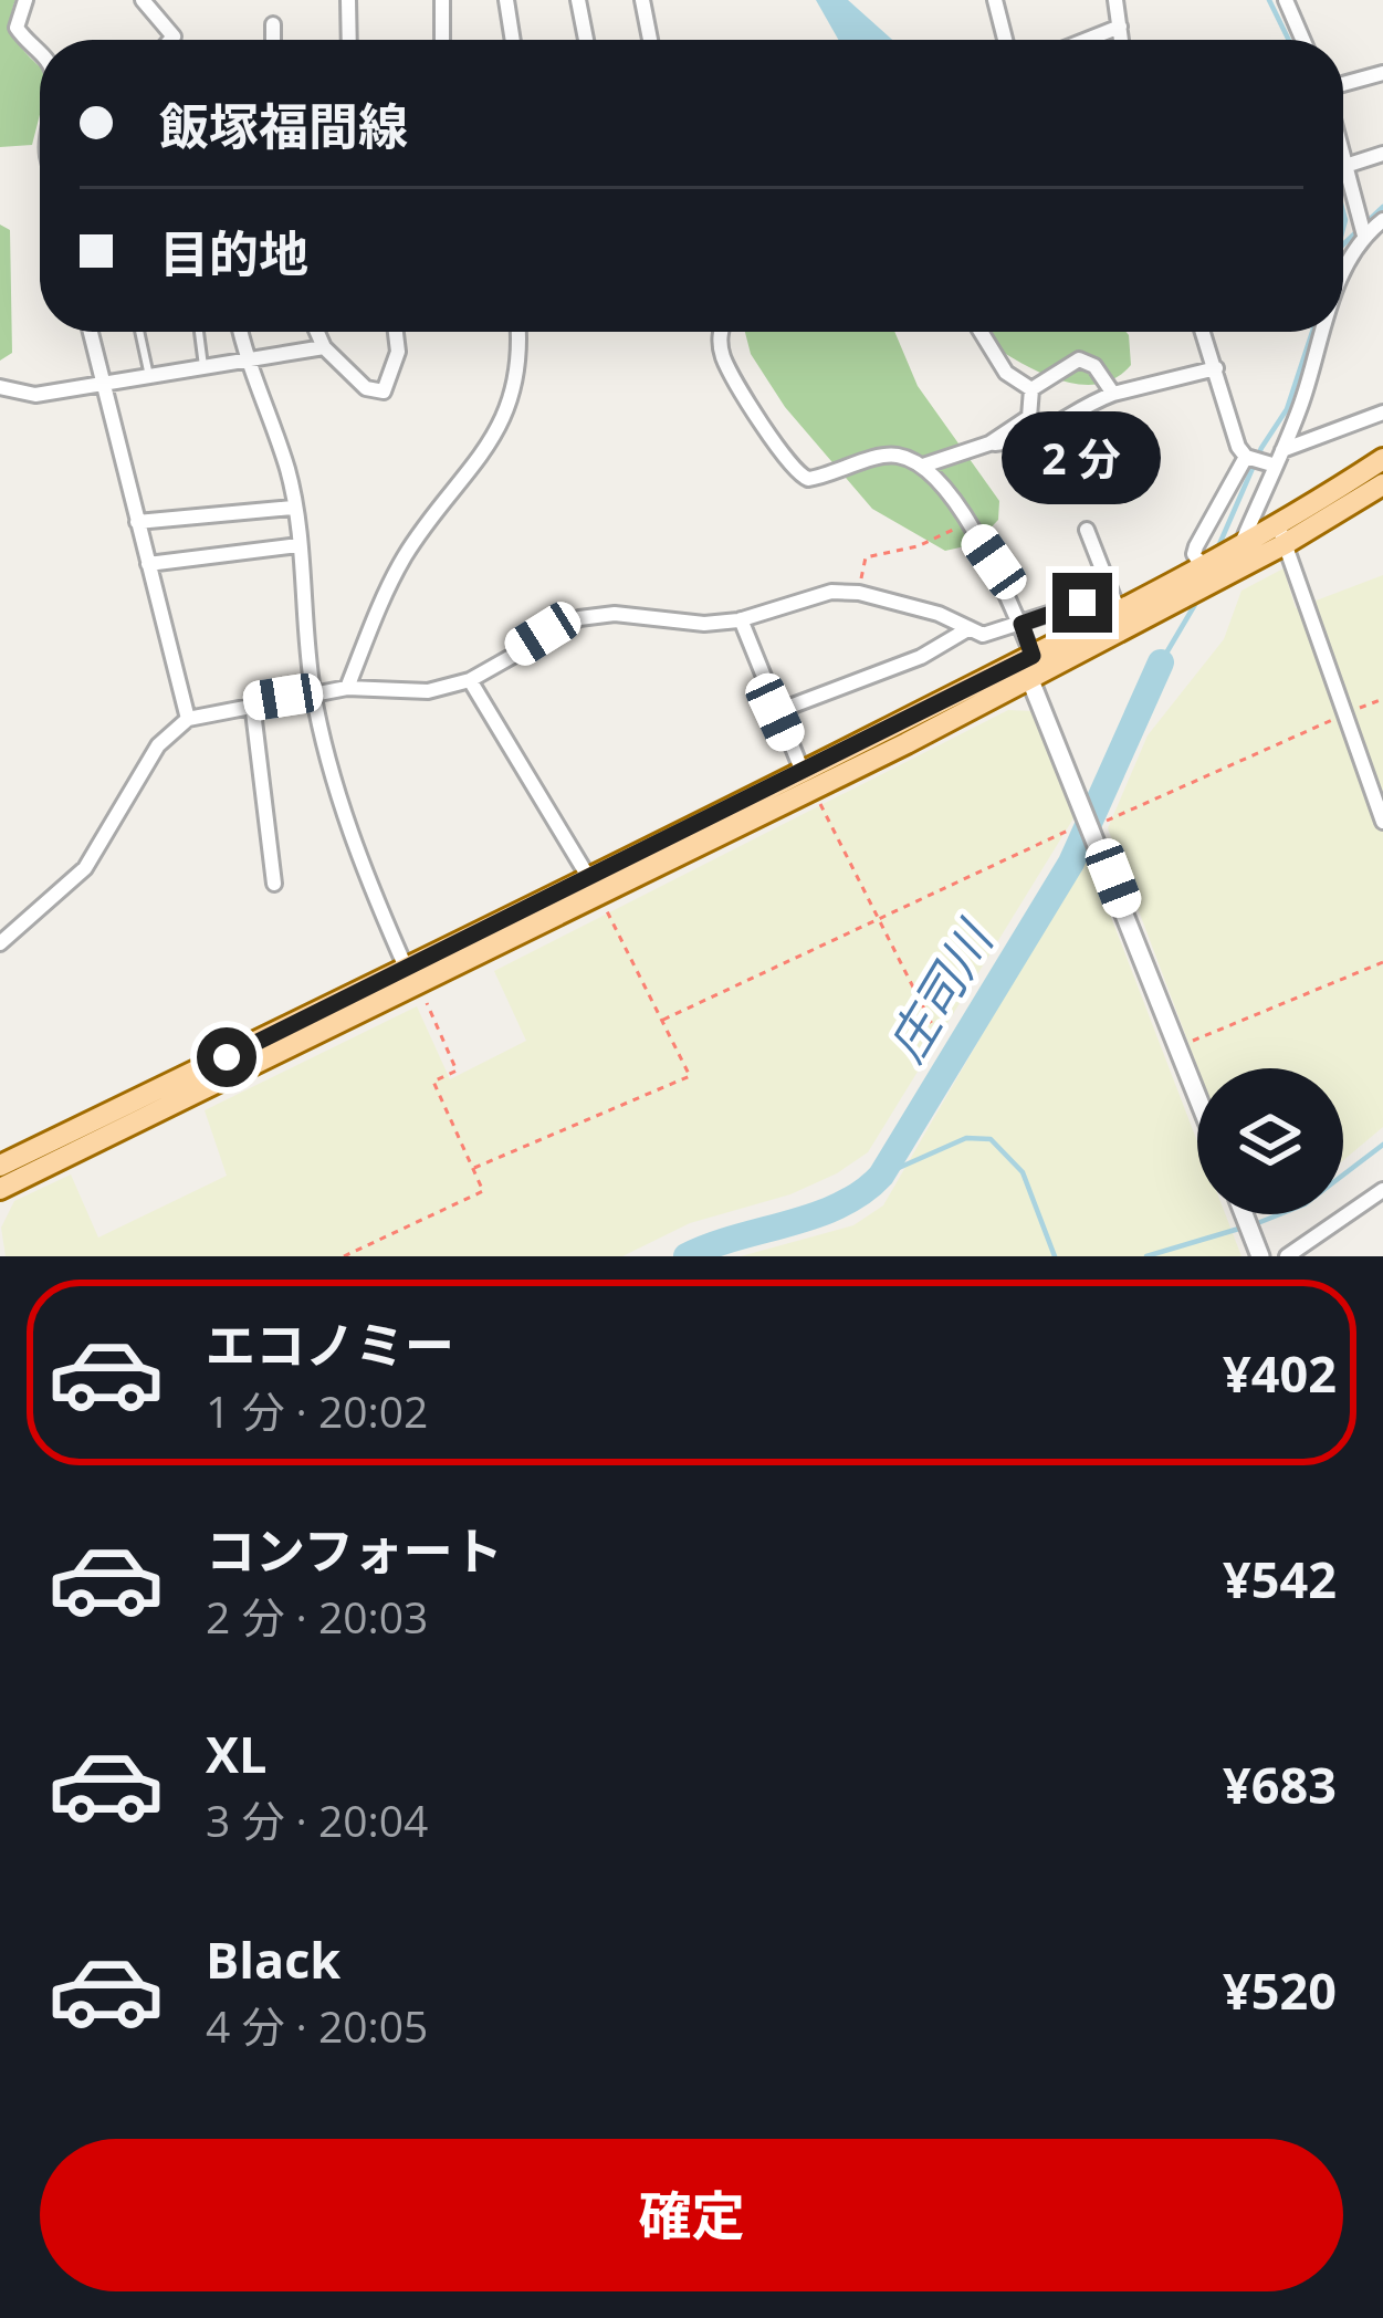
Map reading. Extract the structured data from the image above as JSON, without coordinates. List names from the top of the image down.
{
  "water": ["庄司川"],
  "page": {
    "banner": ["飯塚福間線", "目的地"],
    "bubble": "2 分",
    "list": [
      {
        "name": "エコノミー",
        "note": "1 分 · 20:02",
        "value": "¥402"
      },
      {
        "name": "コンフォート",
        "note": "2 分 · 20:03",
        "value": "¥542"
      },
      {
        "name": "XL",
        "note": "3 分 · 20:04",
        "value": "¥683"
      },
      {
        "name": "Black",
        "note": "4 分 · 20:05",
        "value": "¥520"
      }
    ],
    "buttons": "確定"
  }
}
